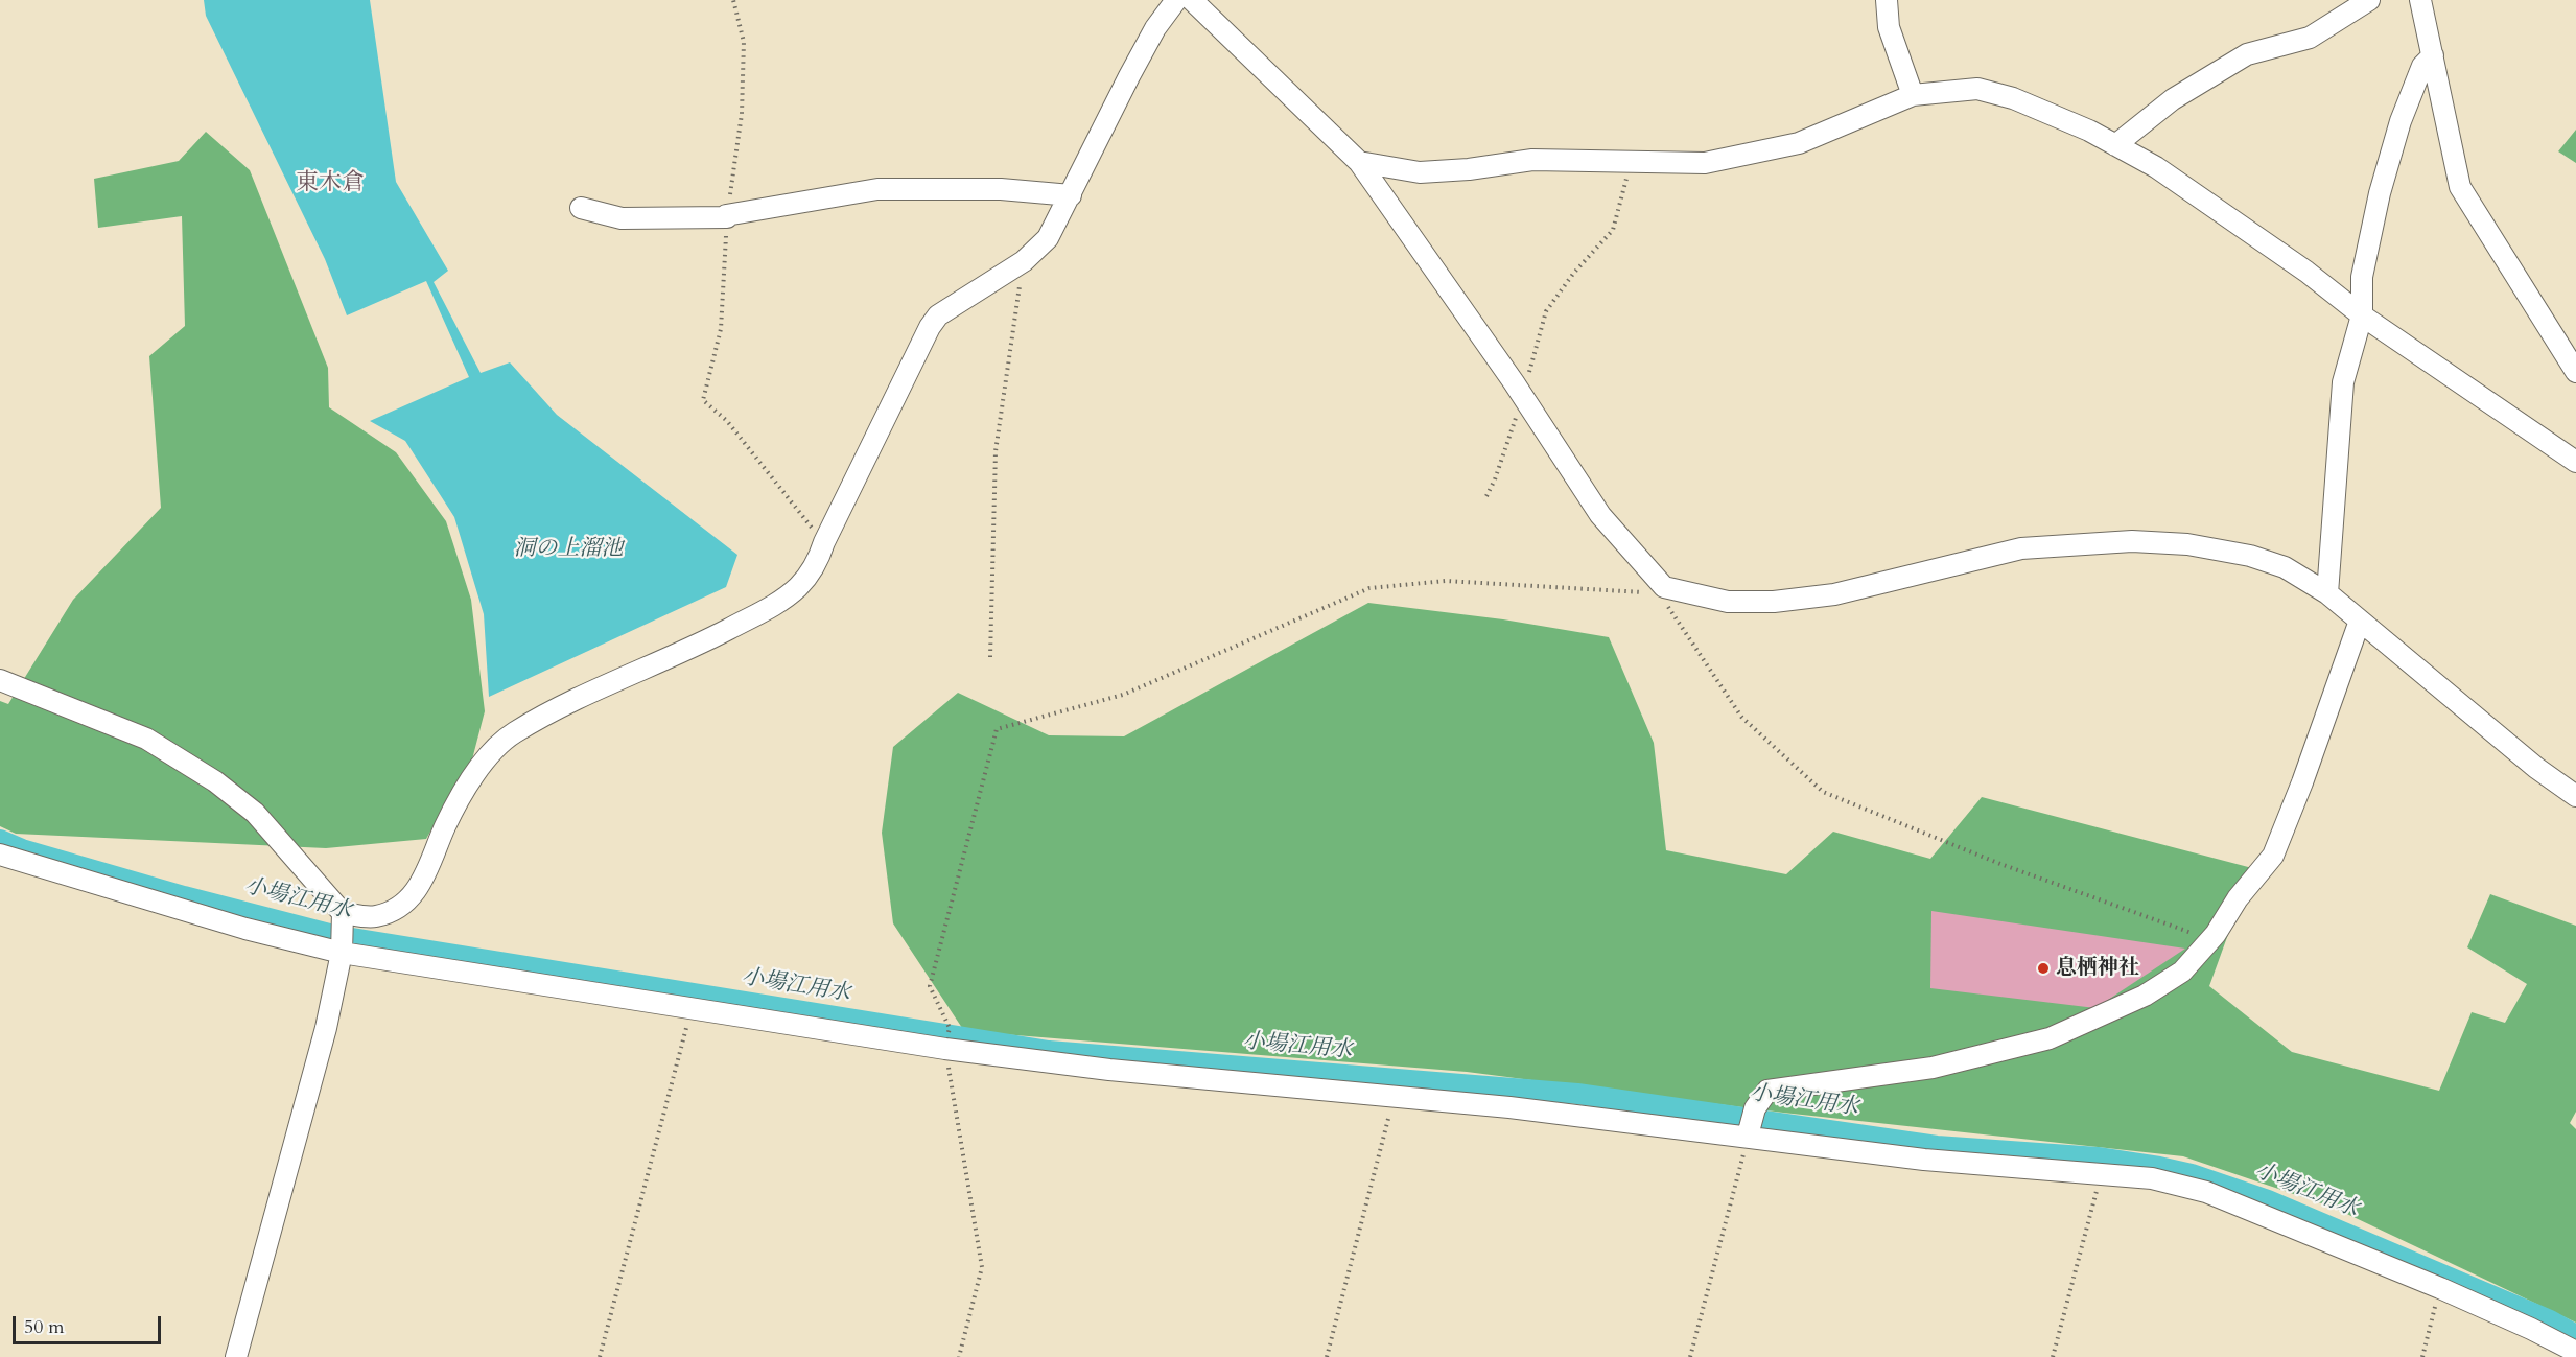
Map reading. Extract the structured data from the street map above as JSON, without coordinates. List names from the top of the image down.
{
  "districts": ["東木倉"],
  "water": ["洞の上溜池", "小場江用水"],
  "places": ["息栖神社"],
  "scale_bar": "50 m"
}
